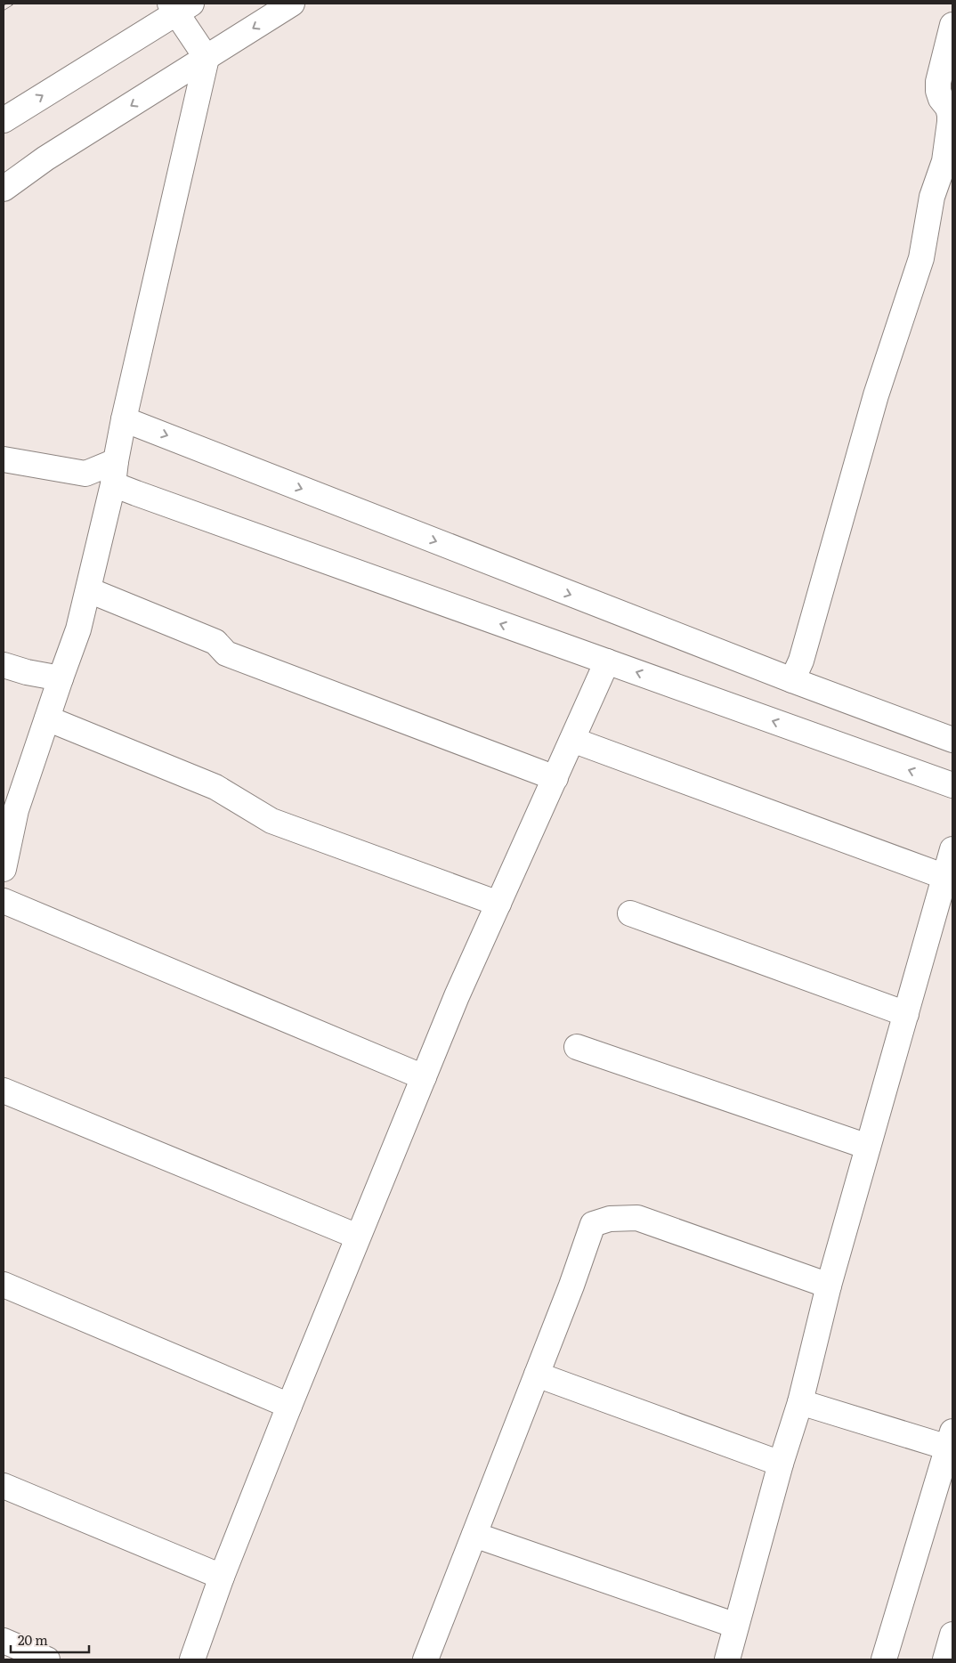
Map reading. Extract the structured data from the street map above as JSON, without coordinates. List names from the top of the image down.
{
  "scale_bar": "20 m"
}
